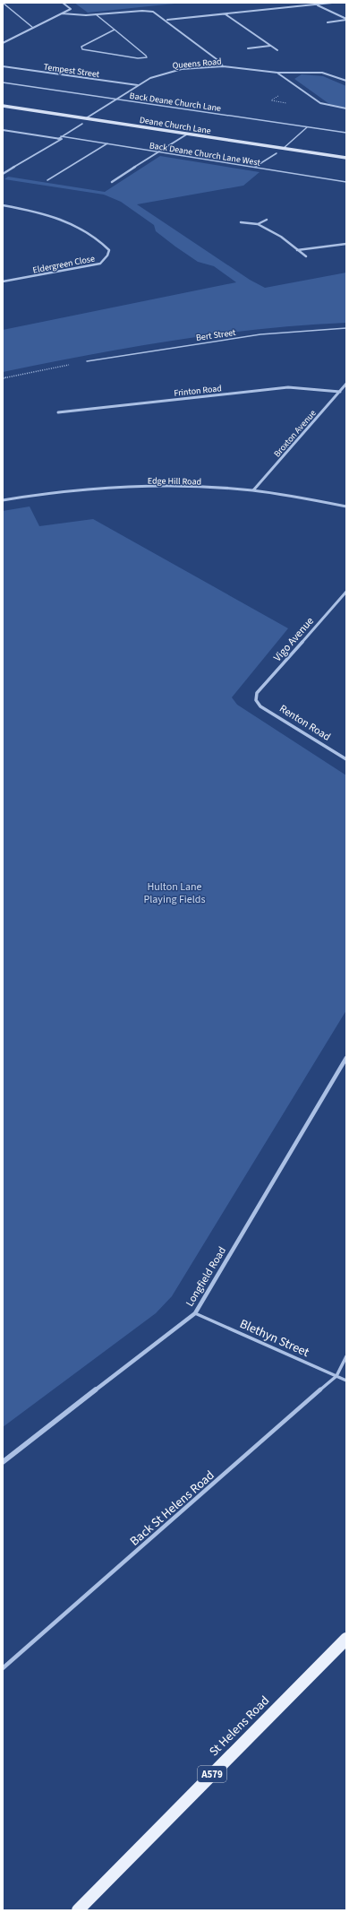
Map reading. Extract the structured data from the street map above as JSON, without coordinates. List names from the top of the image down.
{
  "streets": {
    "main road": ["St Helens Road", "A579"],
    "street": [
      "Queens Road",
      "Tempest Street",
      "Deane Church Lane",
      "Back Deane Church Lane West",
      "Eldergreen Close",
      "Frinton Road",
      "Broxton Avenue",
      "Edge Hill Road",
      "Vigo Avenue",
      "Renton Road",
      "Longfield Road"
    ],
    "lane": [
      "Back Deane Church Lane",
      "Bert Street",
      "Blethyn Street",
      "Back St Helens Road"
    ]
  },
  "crossings": [
    ["Queens Road", "Tempest Street"],
    ["Queens Road", "Back Deane Church Lane"],
    ["Queens Road", "Deane Church Lane"],
    ["Frinton Road", "Broxton Avenue"],
    ["Broxton Avenue", "Edge Hill Road"],
    ["Vigo Avenue", "Renton Road"],
    ["Longfield Road", "Blethyn Street"],
    ["Blethyn Street", "Back St Helens Road"]
  ],
  "parks": ["Hulton Lane Playing Fields"]
}
